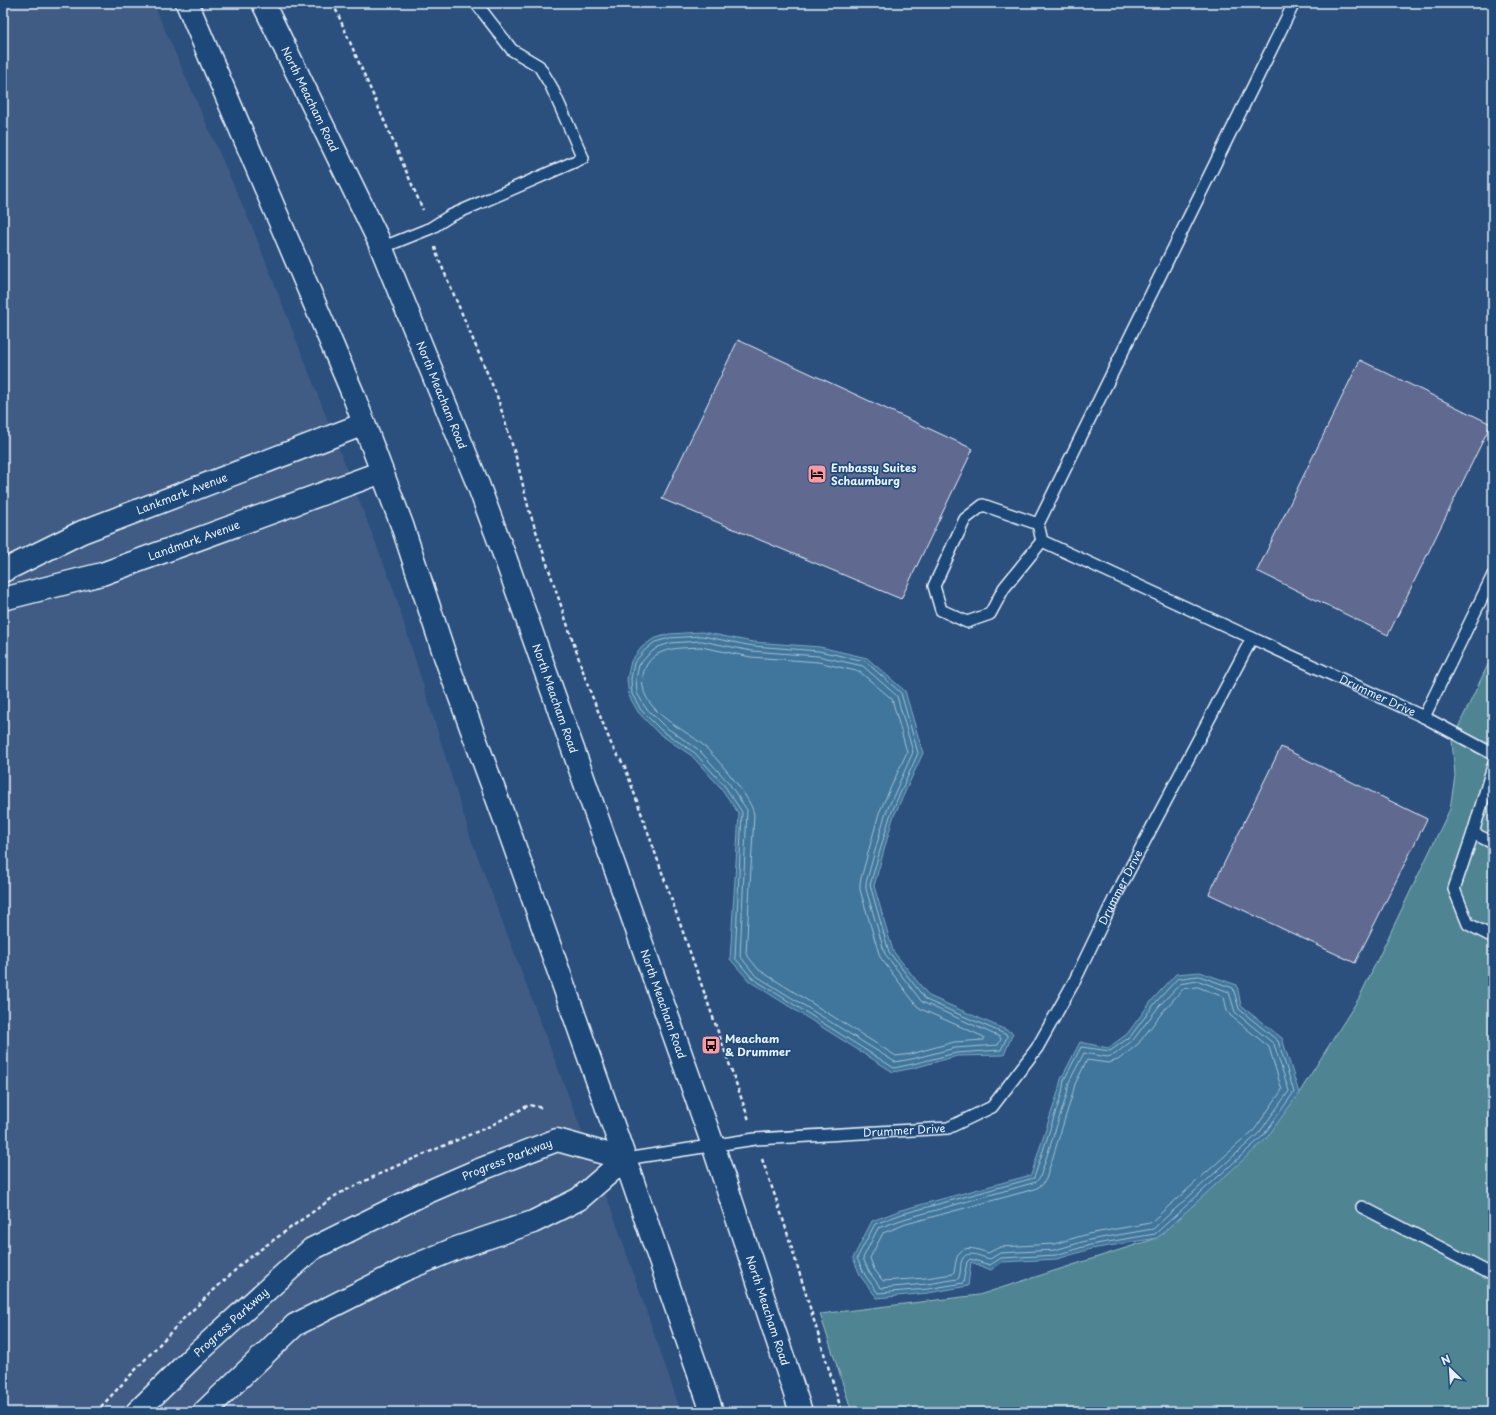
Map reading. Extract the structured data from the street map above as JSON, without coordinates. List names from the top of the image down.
{
  "streets": {
    "main road": [
      "North Meacham Road",
      "Lankmark Avenue",
      "Landmark Avenue",
      "Progress Parkway"
    ],
    "lane": ["Drummer Drive"]
  },
  "crossings": [
    ["North Meacham Road", "Drummer Drive"],
    ["Drummer Drive", "Progress Parkway"]
  ],
  "places": {
    "hotel": ["Embassy Suites Schaumburg"],
    "bus stop": ["Meacham & Drummer"]
  },
  "north": "top left"
}
